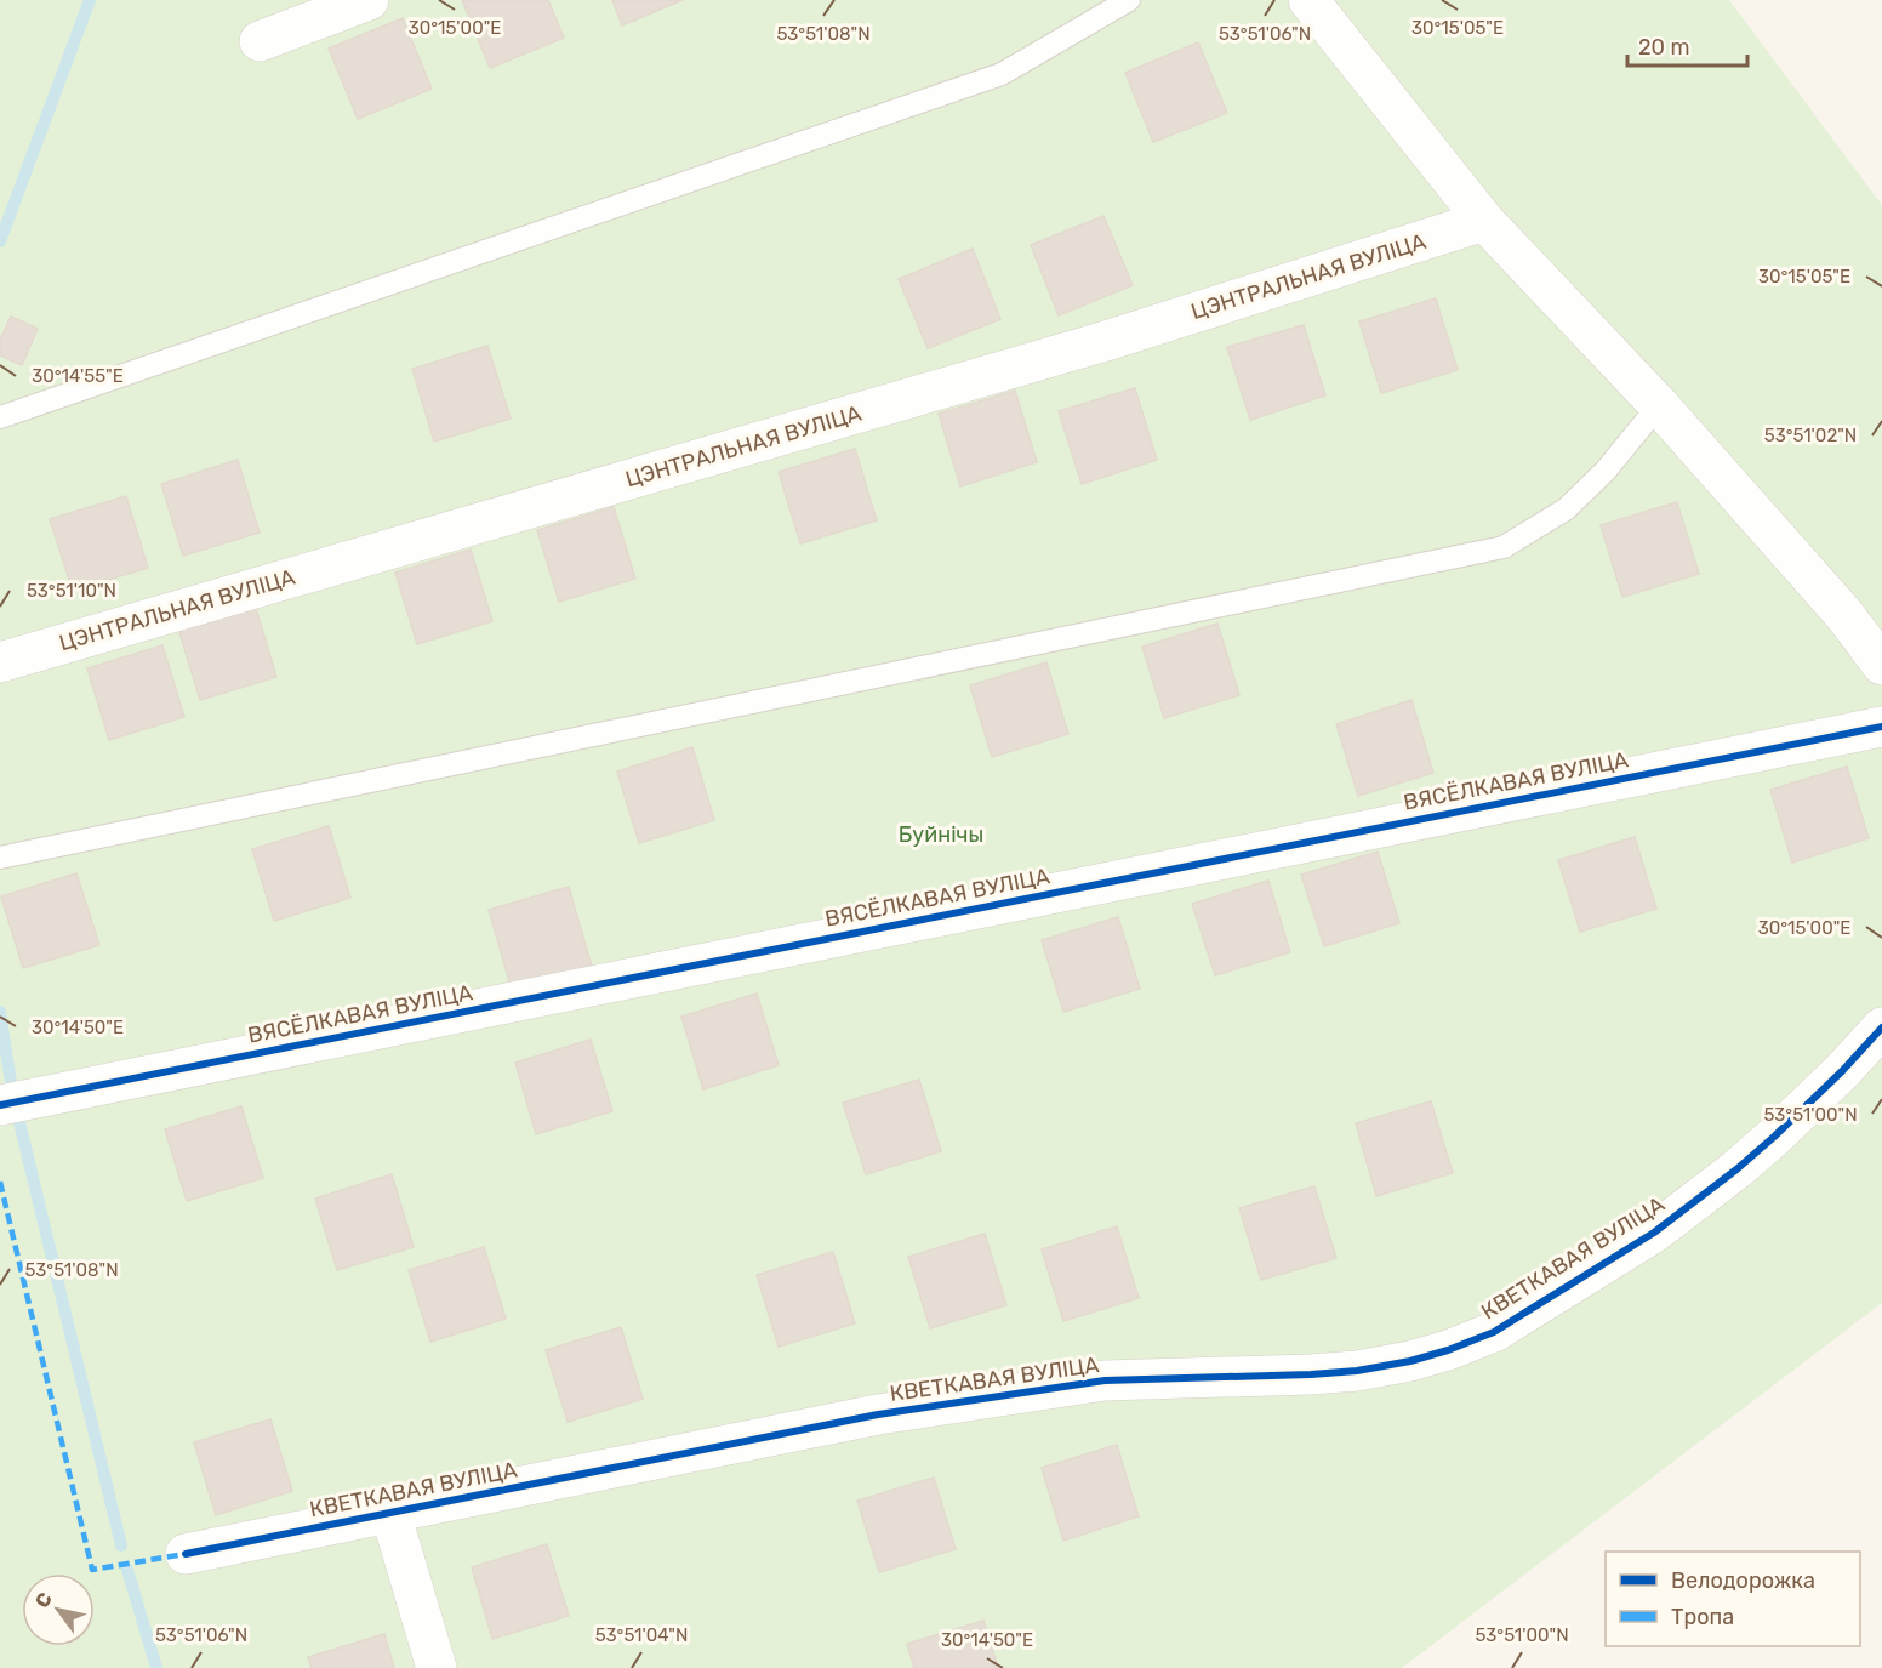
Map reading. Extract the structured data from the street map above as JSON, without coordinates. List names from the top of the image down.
{
  "streets": {
    "street": ["ЦЭНТРАЛЬНАЯ ВУЛІЦА", "ВЯСЁЛКАВАЯ ВУЛІЦА", "КВЕТКАВАЯ ВУЛІЦА"]
  },
  "parks": ["Буйнічы"],
  "legend": ["Велодорожка", "Тропа"],
  "scale_bar": "20 m",
  "north": "top left",
  "coordinates": [
    "30°15'00\"E",
    "30°15'05\"E",
    "53°51'08\"N",
    "53°51'06\"N",
    "30°14'55\"E",
    "53°51'02\"N",
    "53°51'10\"N",
    "30°14'50\"E",
    "53°51'00\"N",
    "53°51'04\"N"
  ]
}
